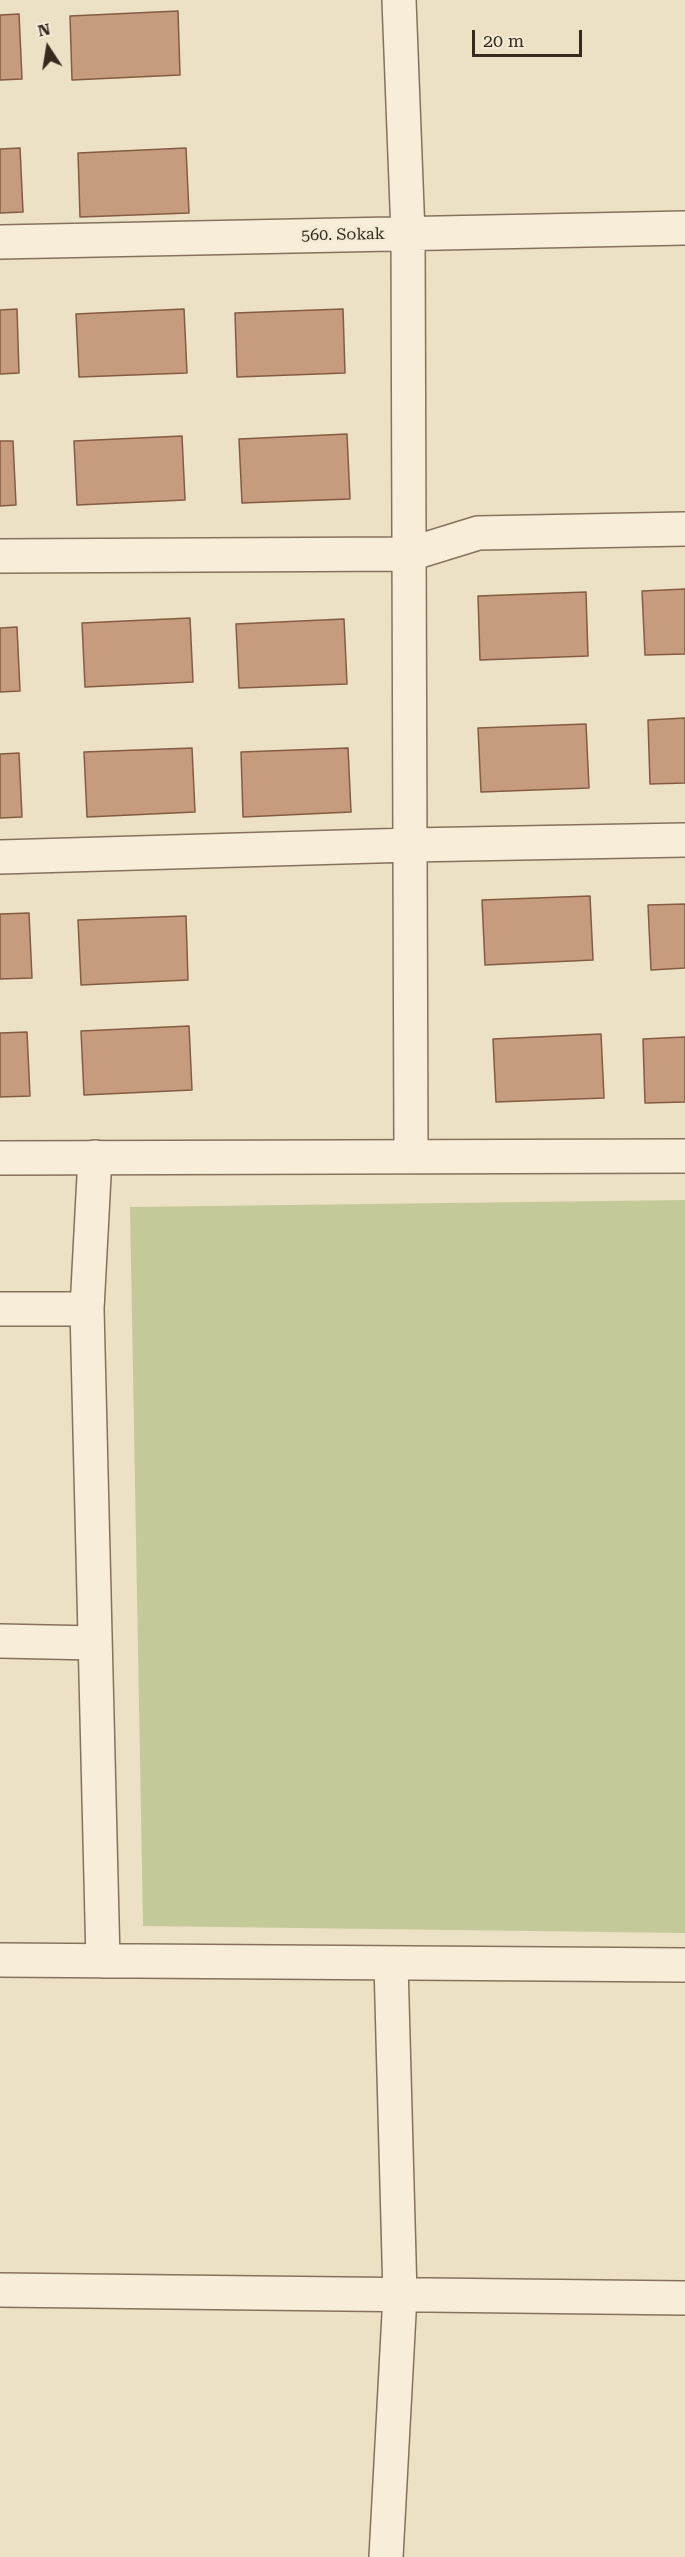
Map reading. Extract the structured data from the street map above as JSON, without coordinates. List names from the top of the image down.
{
  "streets": {
    "street": ["560. Sokak"]
  },
  "scale_bar": "20 m",
  "north": "top"
}
